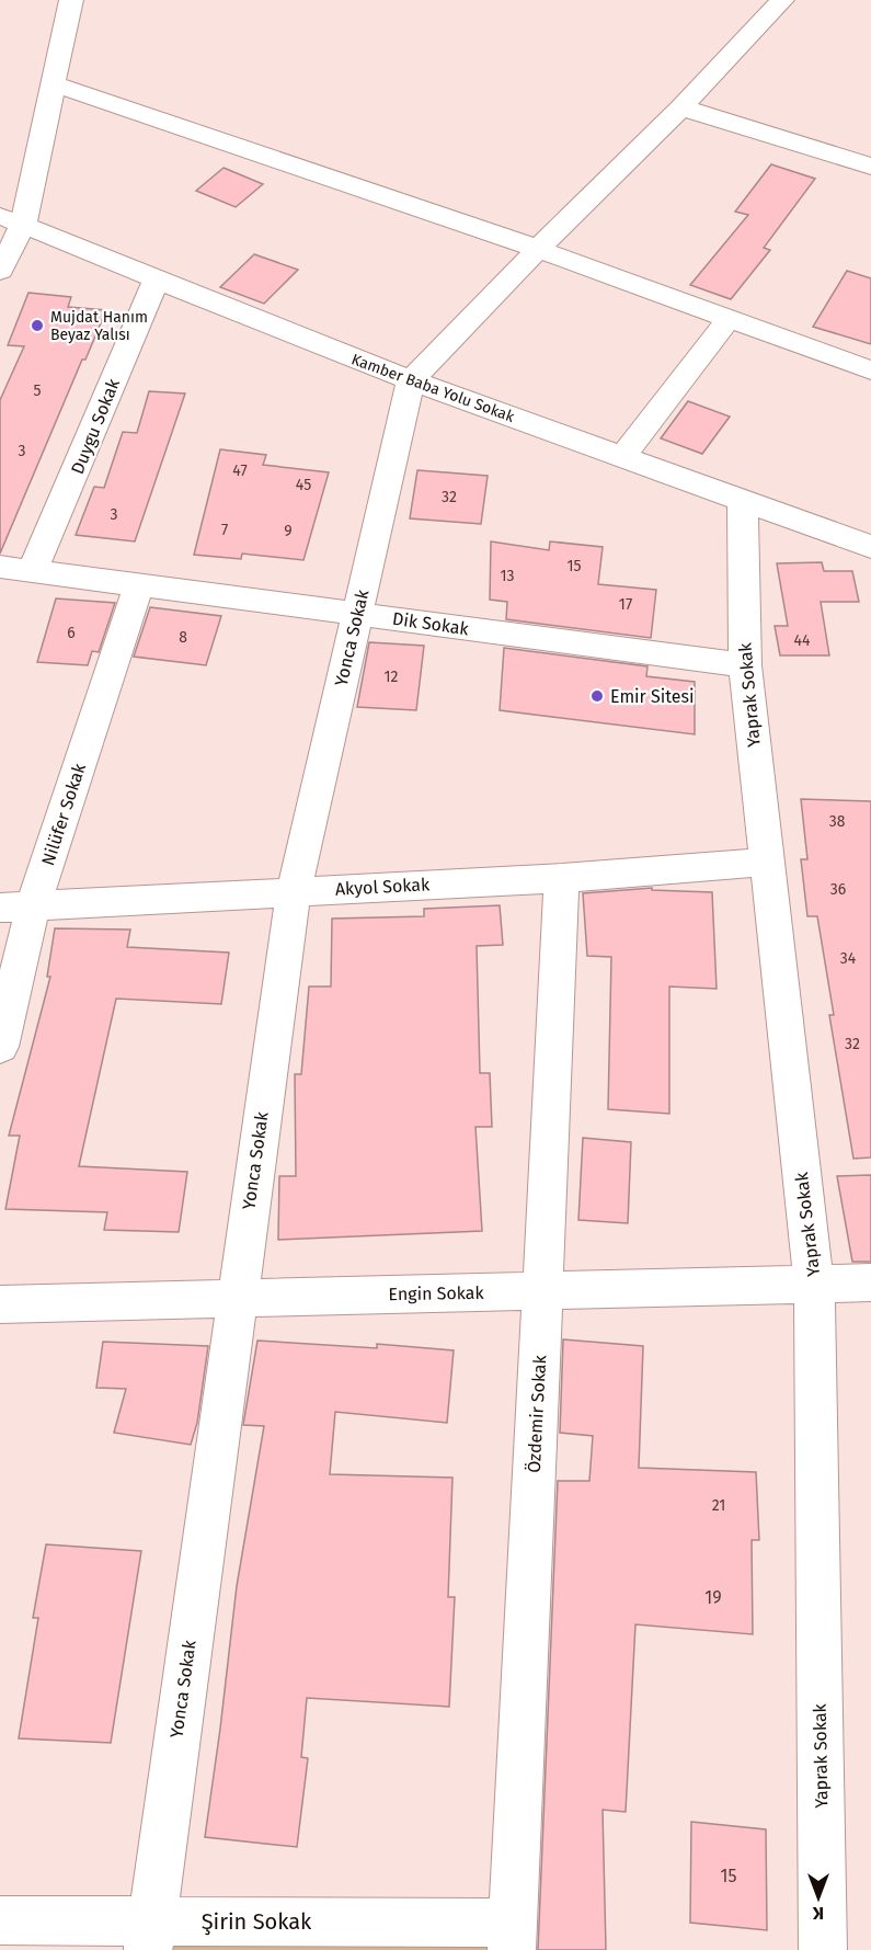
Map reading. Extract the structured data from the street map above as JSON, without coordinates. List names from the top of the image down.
{
  "streets": {
    "street": [
      "Kamber Baba Yolu Sokak",
      "Duygu Sokak",
      "Dik Sokak",
      "Yonca Sokak",
      "Yaprak Sokak",
      "Nilüfer Sokak",
      "Akyol Sokak",
      "Engin Sokak",
      "Özdemir Sokak",
      "Şirin Sokak"
    ]
  },
  "crossings": [
    ["Kamber Baba Yolu Sokak", "Duygu Sokak"],
    ["Kamber Baba Yolu Sokak", "Yonca Sokak"],
    ["Kamber Baba Yolu Sokak", "Yaprak Sokak"],
    ["Duygu Sokak", "Dik Sokak"],
    ["Dik Sokak", "Yonca Sokak"],
    ["Dik Sokak", "Yaprak Sokak"],
    ["Dik Sokak", "Nilüfer Sokak"],
    ["Yonca Sokak", "Akyol Sokak"],
    ["Yonca Sokak", "Engin Sokak"],
    ["Yonca Sokak", "Şirin Sokak"],
    ["Yaprak Sokak", "Akyol Sokak"],
    ["Yaprak Sokak", "Engin Sokak"],
    ["Nilüfer Sokak", "Akyol Sokak"],
    ["Akyol Sokak", "Özdemir Sokak"],
    ["Engin Sokak", "Özdemir Sokak"],
    ["Özdemir Sokak", "Şirin Sokak"]
  ],
  "places": ["Mujdat Hanım Beyaz Yalısı", "Emir Sitesi"],
  "house_numbers": [
    "5",
    "3",
    "47",
    "45",
    "32",
    "3",
    "7",
    "9",
    "15",
    "13",
    "17",
    "6",
    "8",
    "44",
    "12",
    "38",
    "36",
    "34",
    "32",
    "21",
    "19",
    "15"
  ],
  "north": "bottom"
}
